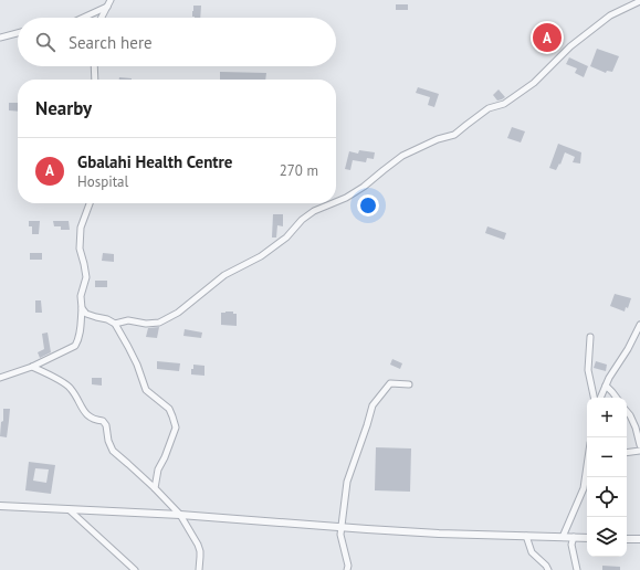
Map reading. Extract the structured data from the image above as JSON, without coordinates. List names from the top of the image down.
{
  "page": {
    "search": "Search here",
    "pins": "A",
    "heading": "Nearby",
    "list": [
      {
        "mark": "A",
        "name": "Gbalahi Health Centre",
        "note": "Hospital",
        "value": "270 m"
      }
    ],
    "map_buttons": ["+", "−"]
  }
}
